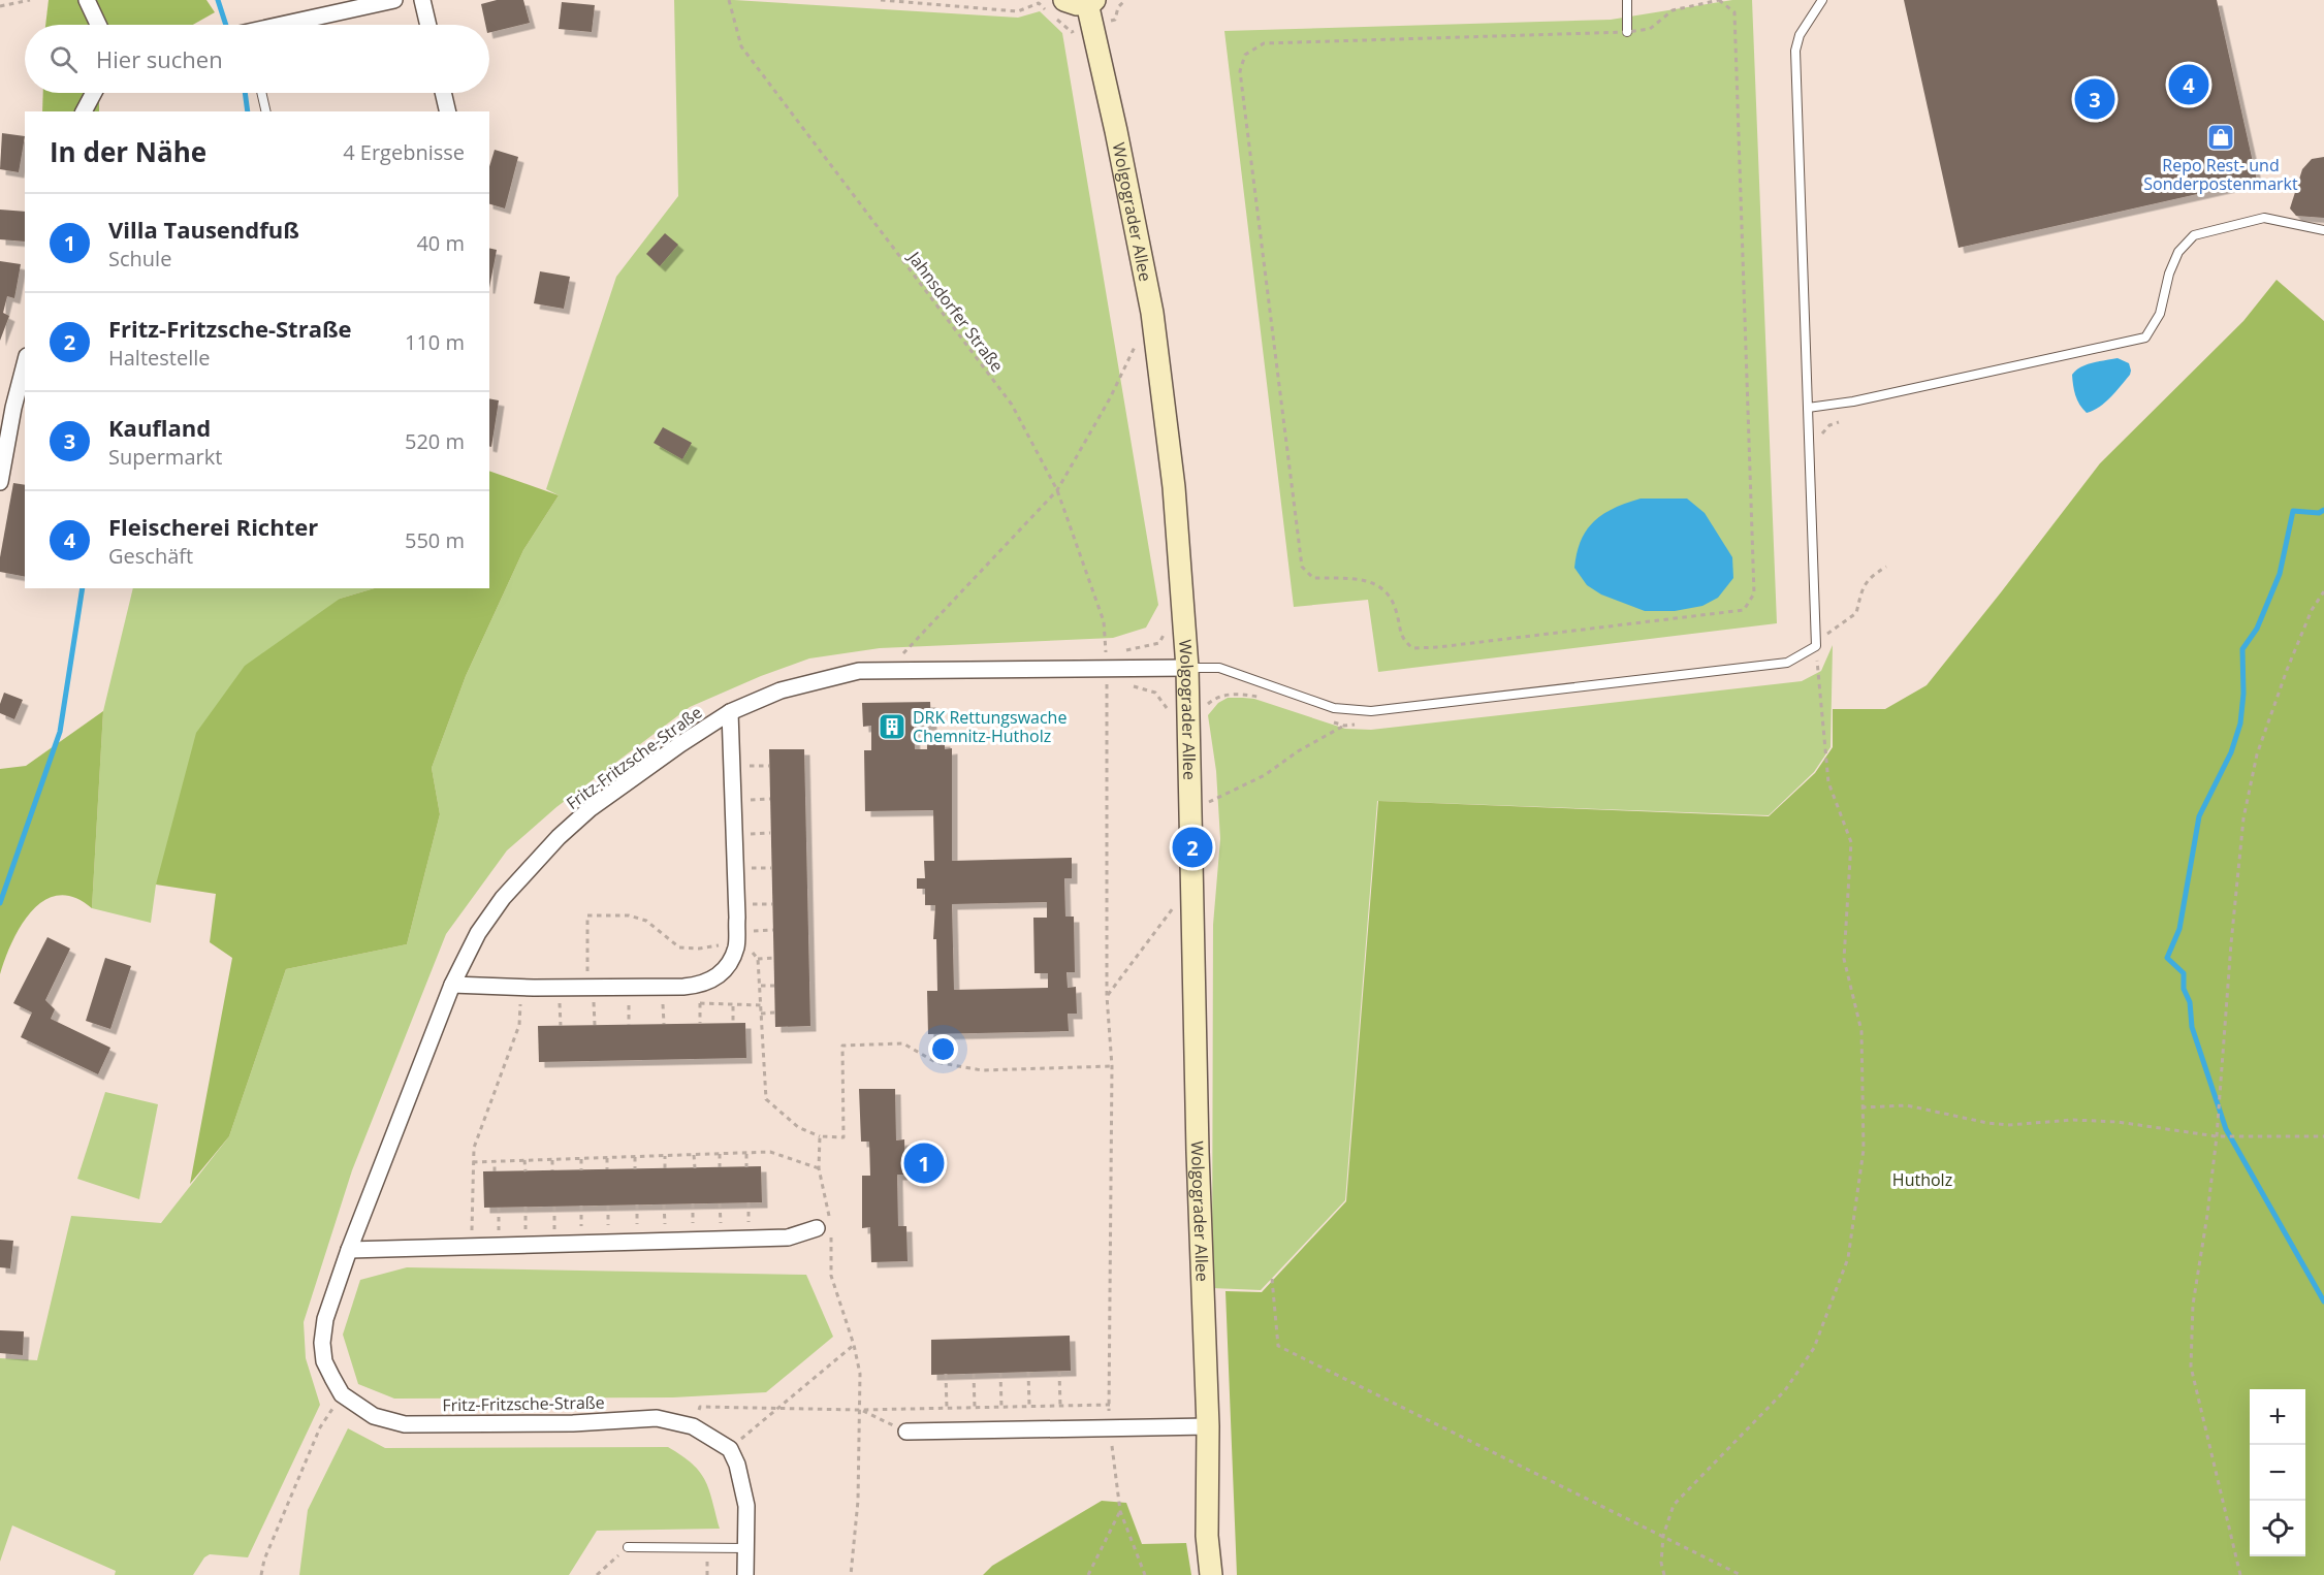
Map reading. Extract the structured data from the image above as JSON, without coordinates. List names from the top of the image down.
{
  "streets": {
    "main road": ["Wolgograder Allee"],
    "street": ["Fritz-Fritzsche-Straße"],
    "path": ["Jahnsdorfer Straße"]
  },
  "crossings": [
    ["Wolgograder Allee", "Fritz-Fritzsche-Straße"],
    ["Jahnsdorfer Straße", "Fritz-Fritzsche-Straße"]
  ],
  "parks": ["Hutholz"],
  "places": {
    "shop": ["Repo Rest- und Sonderpostenmarkt"],
    "building": ["DRK Rettungswache Chemnitz-Hutholz"]
  },
  "page": {
    "search": "Hier suchen",
    "pins": [
      "4",
      "3",
      "2",
      "1"
    ],
    "heading": ["In der Nähe", "4 Ergebnisse"],
    "list": [
      {
        "mark": "1",
        "name": "Villa Tausendfuß",
        "note": "Schule",
        "value": "40 m"
      },
      {
        "mark": "2",
        "name": "Fritz-Fritzsche-Straße",
        "note": "Haltestelle",
        "value": "110 m"
      },
      {
        "mark": "3",
        "name": "Kaufland",
        "note": "Supermarkt",
        "value": "520 m"
      },
      {
        "mark": "4",
        "name": "Fleischerei Richter",
        "note": "Geschäft",
        "value": "550 m"
      }
    ],
    "map_buttons": ["+", "−"]
  }
}
